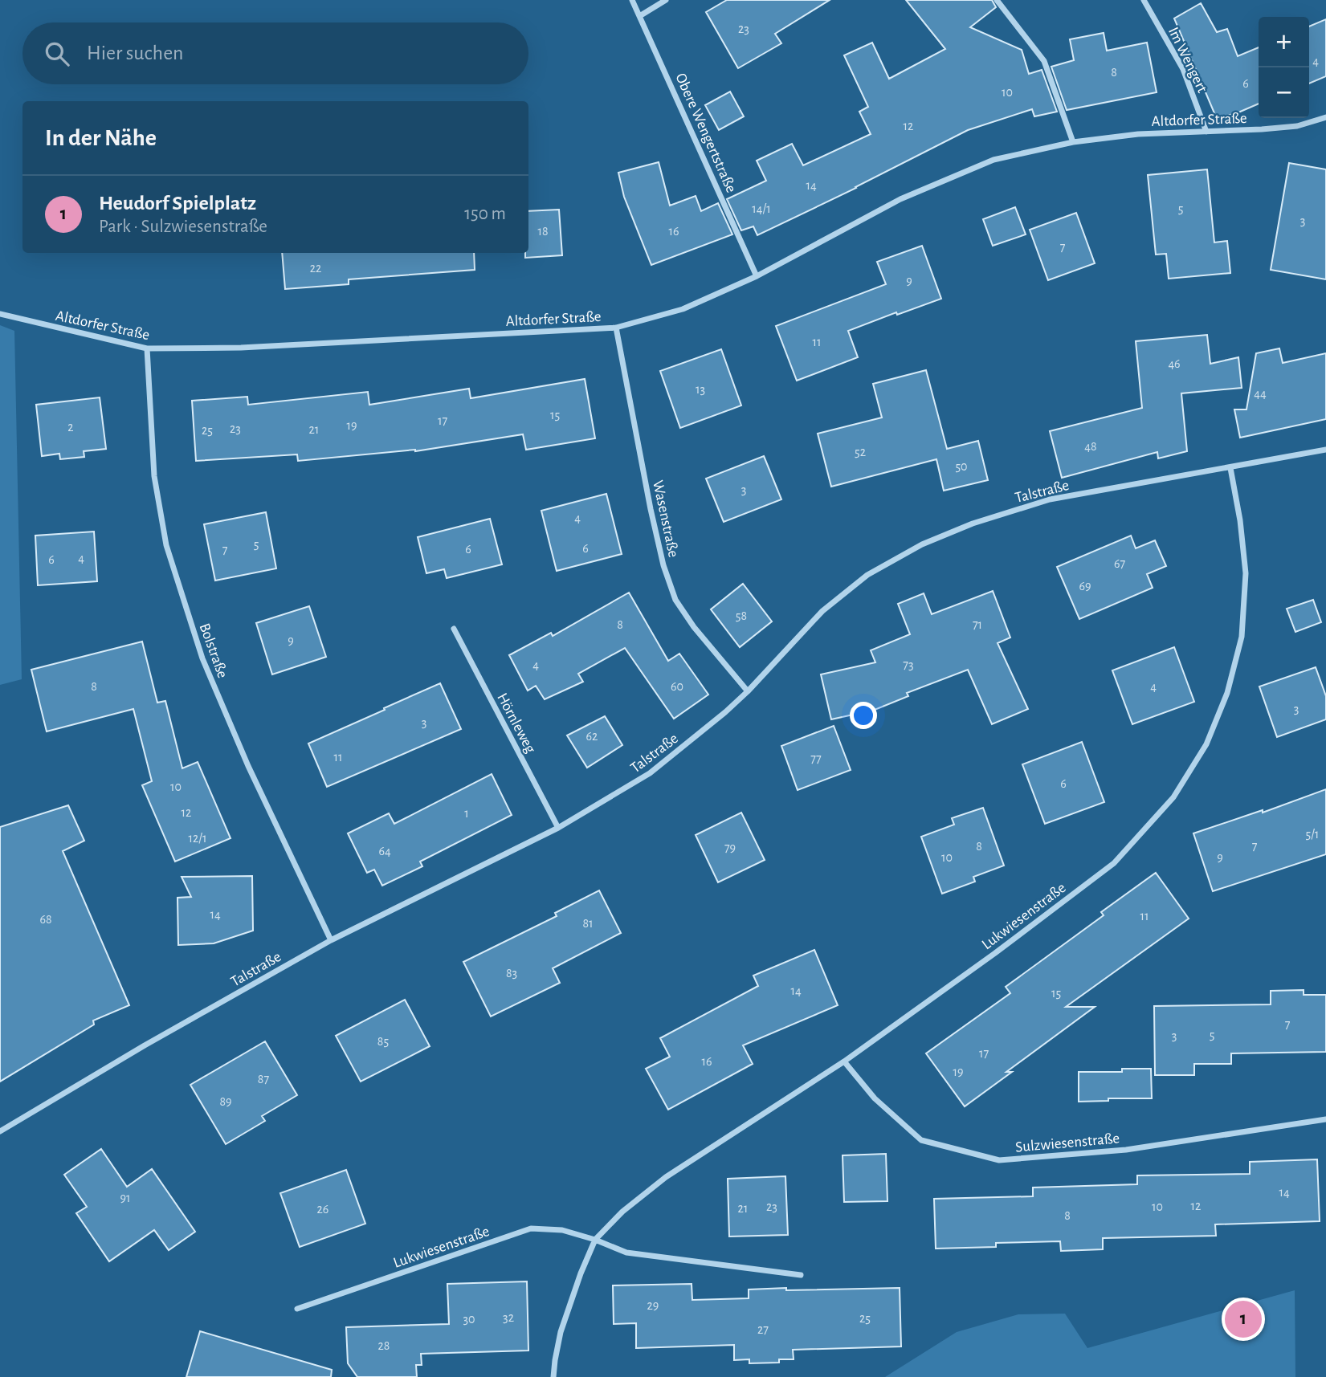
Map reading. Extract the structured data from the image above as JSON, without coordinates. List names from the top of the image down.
{
  "streets": {
    "street": [
      "Im Wengert",
      "Altdorfer Straße",
      "Obere Wengertstraße",
      "Talstraße",
      "Wasenstraße",
      "Bolstraße",
      "Hörnleweg",
      "Lukwiesenstraße",
      "Sulzwiesenstraße"
    ]
  },
  "crossings": [
    ["Im Wengert", "Altdorfer Straße"],
    ["Altdorfer Straße", "Obere Wengertstraße"],
    ["Altdorfer Straße", "Wasenstraße"],
    ["Altdorfer Straße", "Bolstraße"],
    ["Talstraße", "Wasenstraße"],
    ["Talstraße", "Bolstraße"],
    ["Talstraße", "Hörnleweg"],
    ["Talstraße", "Lukwiesenstraße"],
    ["Lukwiesenstraße", "Sulzwiesenstraße"]
  ],
  "house_numbers": [
    "23",
    "4",
    "8",
    "6",
    "10",
    "12",
    "14",
    "14/1",
    "5",
    "3",
    "18",
    "16",
    "7",
    "22",
    "9",
    "11",
    "46",
    "13",
    "44",
    "15",
    "17",
    "19",
    "2",
    "23",
    "21",
    "25",
    "48",
    "52",
    "50",
    "3",
    "4",
    "5",
    "6",
    "6",
    "7",
    "4",
    "6",
    "67",
    "69",
    "58",
    "8",
    "71",
    "9",
    "4",
    "73",
    "8",
    "60",
    "4",
    "3",
    "3",
    "62",
    "11",
    "77",
    "6",
    "10",
    "12",
    "1",
    "5/1",
    "12/1",
    "8",
    "7",
    "79",
    "64",
    "10",
    "9",
    "14",
    "11",
    "68",
    "81",
    "83",
    "14",
    "15",
    "7",
    "5",
    "3",
    "85",
    "17",
    "16",
    "19",
    "87",
    "89",
    "14",
    "91",
    "12",
    "23",
    "10",
    "21",
    "26",
    "8",
    "29",
    "32",
    "25",
    "30",
    "27",
    "28"
  ],
  "page": {
    "map_buttons": ["+", "−"],
    "search": "Hier suchen",
    "heading": "In der Nähe",
    "list": [
      {
        "mark": "1",
        "name": "Heudorf Spielplatz",
        "note": "Park · Sulzwiesenstraße",
        "value": "150 m"
      }
    ],
    "pins": "1"
  }
}
